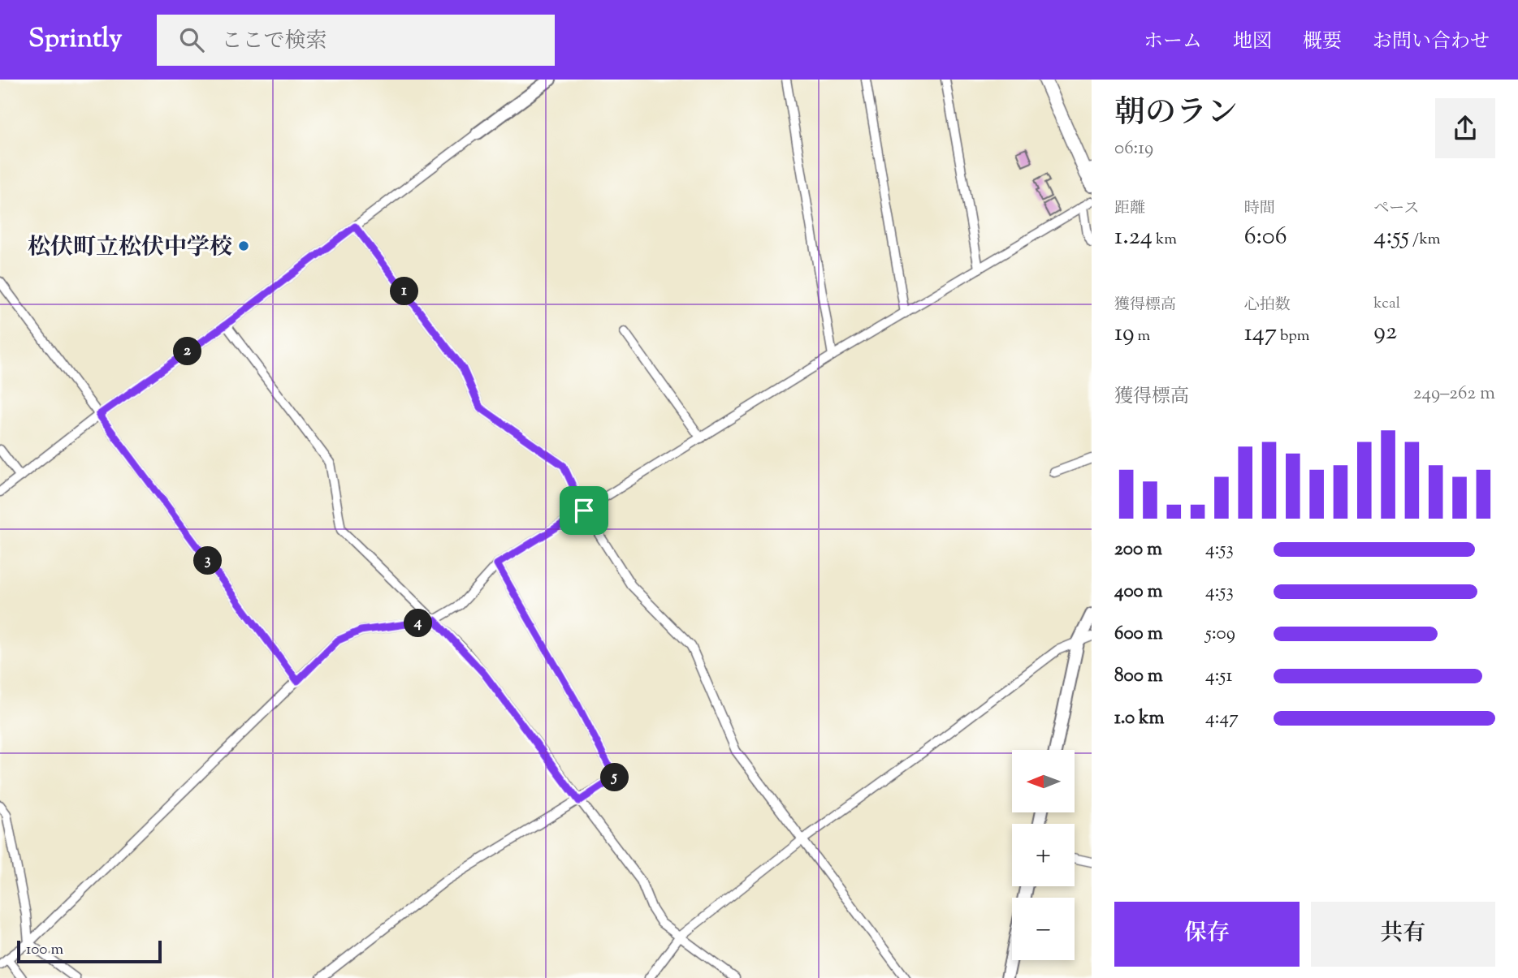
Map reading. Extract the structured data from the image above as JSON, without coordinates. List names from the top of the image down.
{
  "places": ["松伏町立松伏中学校"],
  "scale_bar": "100 m",
  "north": "left",
  "page": {
    "header": "Sprintly",
    "search": "ここで検索",
    "nav": [
      "ホーム",
      "地図",
      "概要",
      "お問い合わせ"
    ],
    "heading": ["朝のラン", "06:19"],
    "stats": [
      ["距離", "1.24 km"],
      ["時間", "6:06"],
      ["ペース", "4:55 /km"],
      ["獲得標高", "19 m"],
      ["心拍数", "147 bpm"],
      ["kcal", "92"]
    ],
    "pins": [
      "1",
      "2",
      "3",
      "4",
      "5"
    ],
    "chart": ["獲得標高", "249–262 m"],
    "list": [
      {
        "name": "200 m",
        "note": "4:53"
      },
      {
        "name": "400 m",
        "note": "4:53"
      },
      {
        "name": "600 m",
        "note": "5:09"
      },
      {
        "name": "800 m",
        "note": "4:51"
      },
      {
        "name": "1.0 km",
        "note": "4:47"
      }
    ],
    "map_buttons": ["+", "−"],
    "buttons": ["保存", "共有"],
    "scale": "100 m"
  }
}
